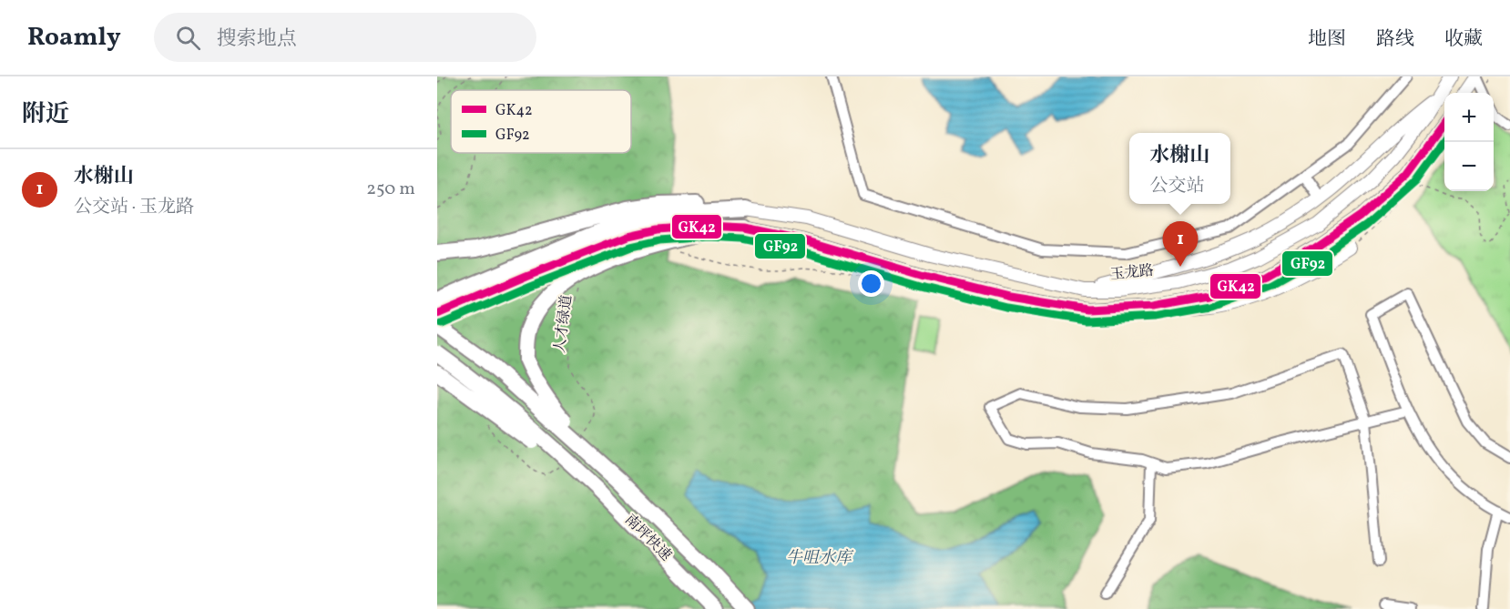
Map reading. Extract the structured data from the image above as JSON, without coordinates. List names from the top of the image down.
{
  "streets": {
    "highway": ["南坪快速"],
    "main road": ["玉龙路"],
    "path": ["人才绿道"]
  },
  "water": ["牛咀水库"],
  "lines": ["transit line GK42", "transit line GF92"],
  "legend": ["GK42", "GF92"],
  "page": {
    "header": "Roamly",
    "search": "搜索地点",
    "nav": ["地图", "路线", "收藏"],
    "heading": "附近",
    "map_buttons": ["+", "−"],
    "popup": ["水榭山", "公交站"],
    "list": [
      {
        "mark": "1",
        "name": "水榭山",
        "note": "公交站 · 玉龙路",
        "value": "250 m"
      }
    ],
    "pins": "1"
  }
}
